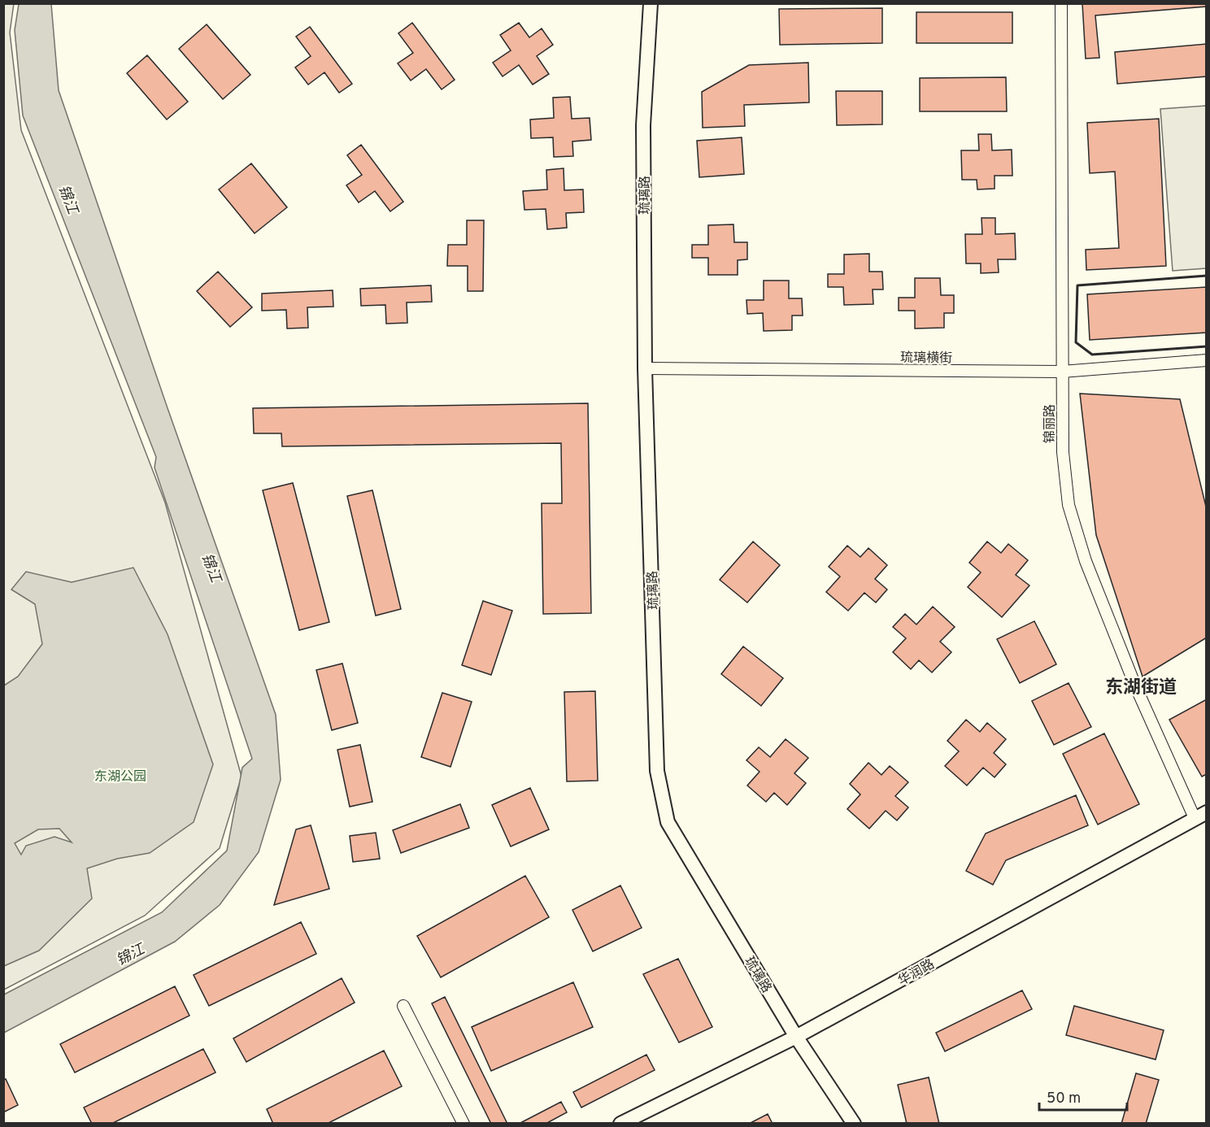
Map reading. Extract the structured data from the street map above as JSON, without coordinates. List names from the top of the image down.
{
  "streets": {
    "street": [
      "琉璃路",
      "琉璃横街",
      "锦丽路",
      "华润路"
    ]
  },
  "crossings": [
    ["琉璃路", "琉璃横街"],
    ["琉璃路", "华润路"],
    ["琉璃横街", "锦丽路"],
    ["锦丽路", "华润路"]
  ],
  "districts": ["东湖街道"],
  "water": ["锦江"],
  "parks": ["东湖公园"],
  "scale_bar": "50 m"
}
